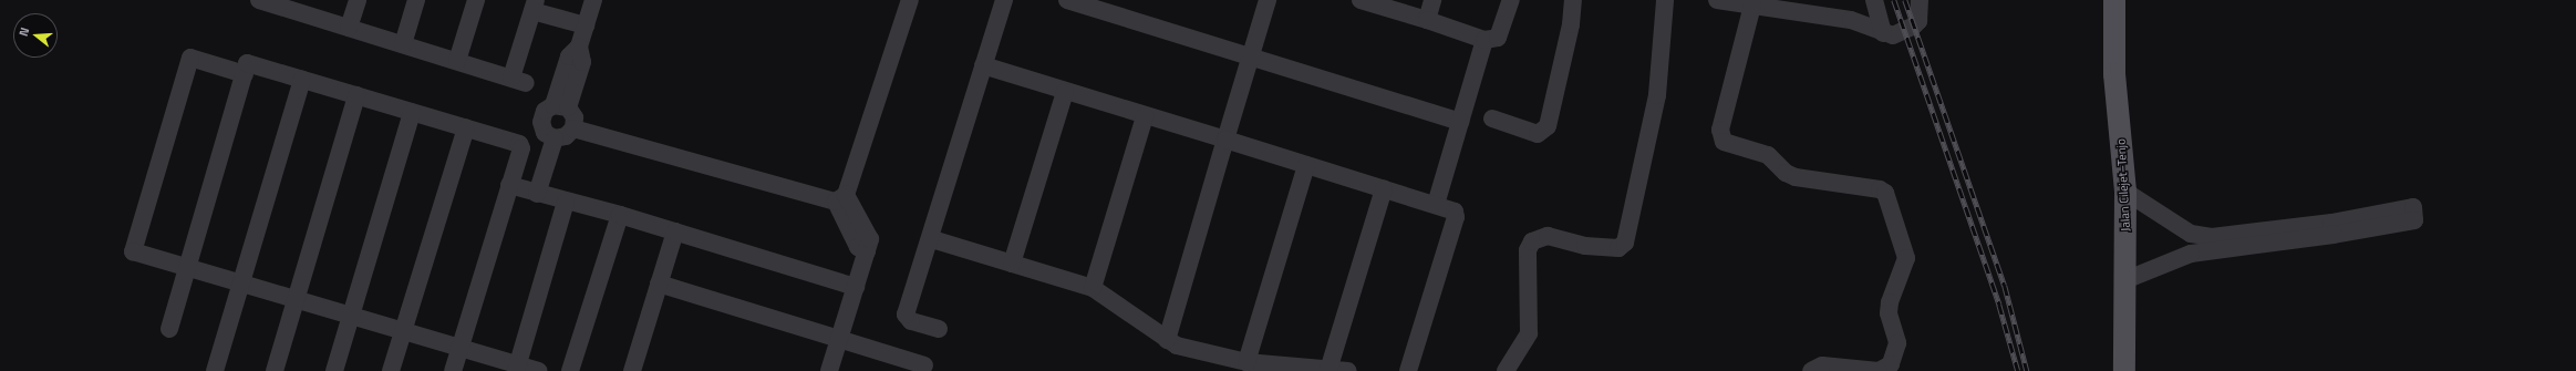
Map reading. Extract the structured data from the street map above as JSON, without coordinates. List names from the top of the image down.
{
  "streets": {
    "main road": ["Jalan Cilejet–Tenjo"]
  },
  "north": "left"
}
